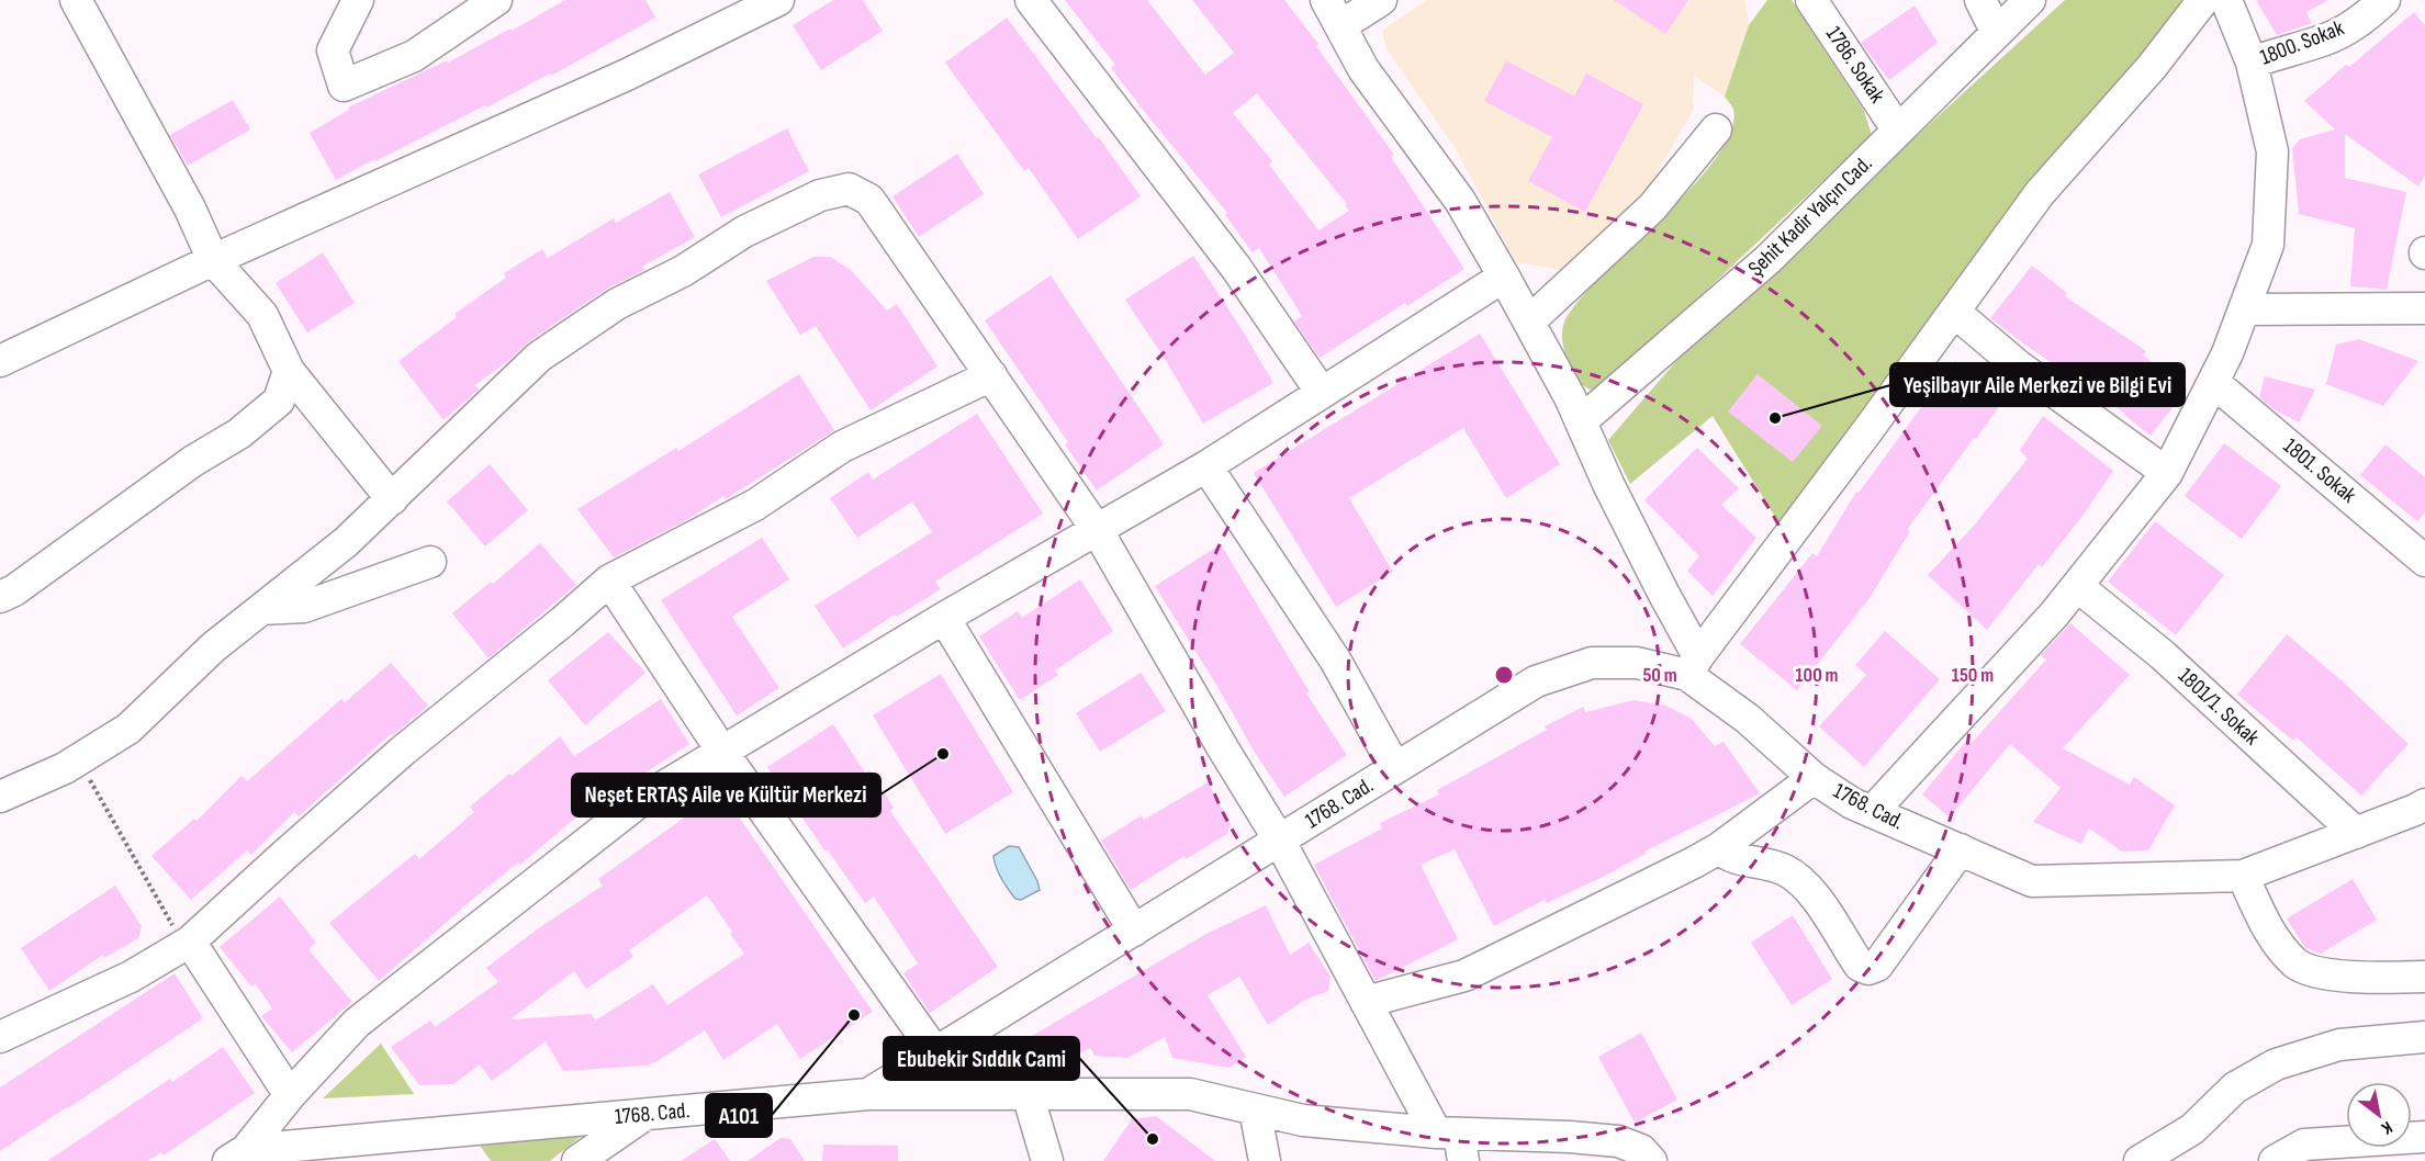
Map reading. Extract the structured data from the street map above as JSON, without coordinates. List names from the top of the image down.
{
  "streets": {
    "street": [
      "1800. Sokak",
      "1786. Sokak",
      "Şehit Kadir Yalçın Cad.",
      "1801. Sokak",
      "1801/1. Sokak",
      "1768. Cad."
    ]
  },
  "crossings": [
    ["1786. Sokak", "Şehit Kadir Yalçın Cad."],
    ["1801/1. Sokak", "1768. Cad."]
  ],
  "places": [
    "Yeşilbayır Aile Merkezi ve Bilgi Evi",
    "Neşet ERTAŞ Aile ve Kültür Merkezi",
    "A101",
    "Ebubekir Sıddık Cami"
  ],
  "north": "bottom right",
  "rings": ["50 m", "100 m", "150 m"]
}
